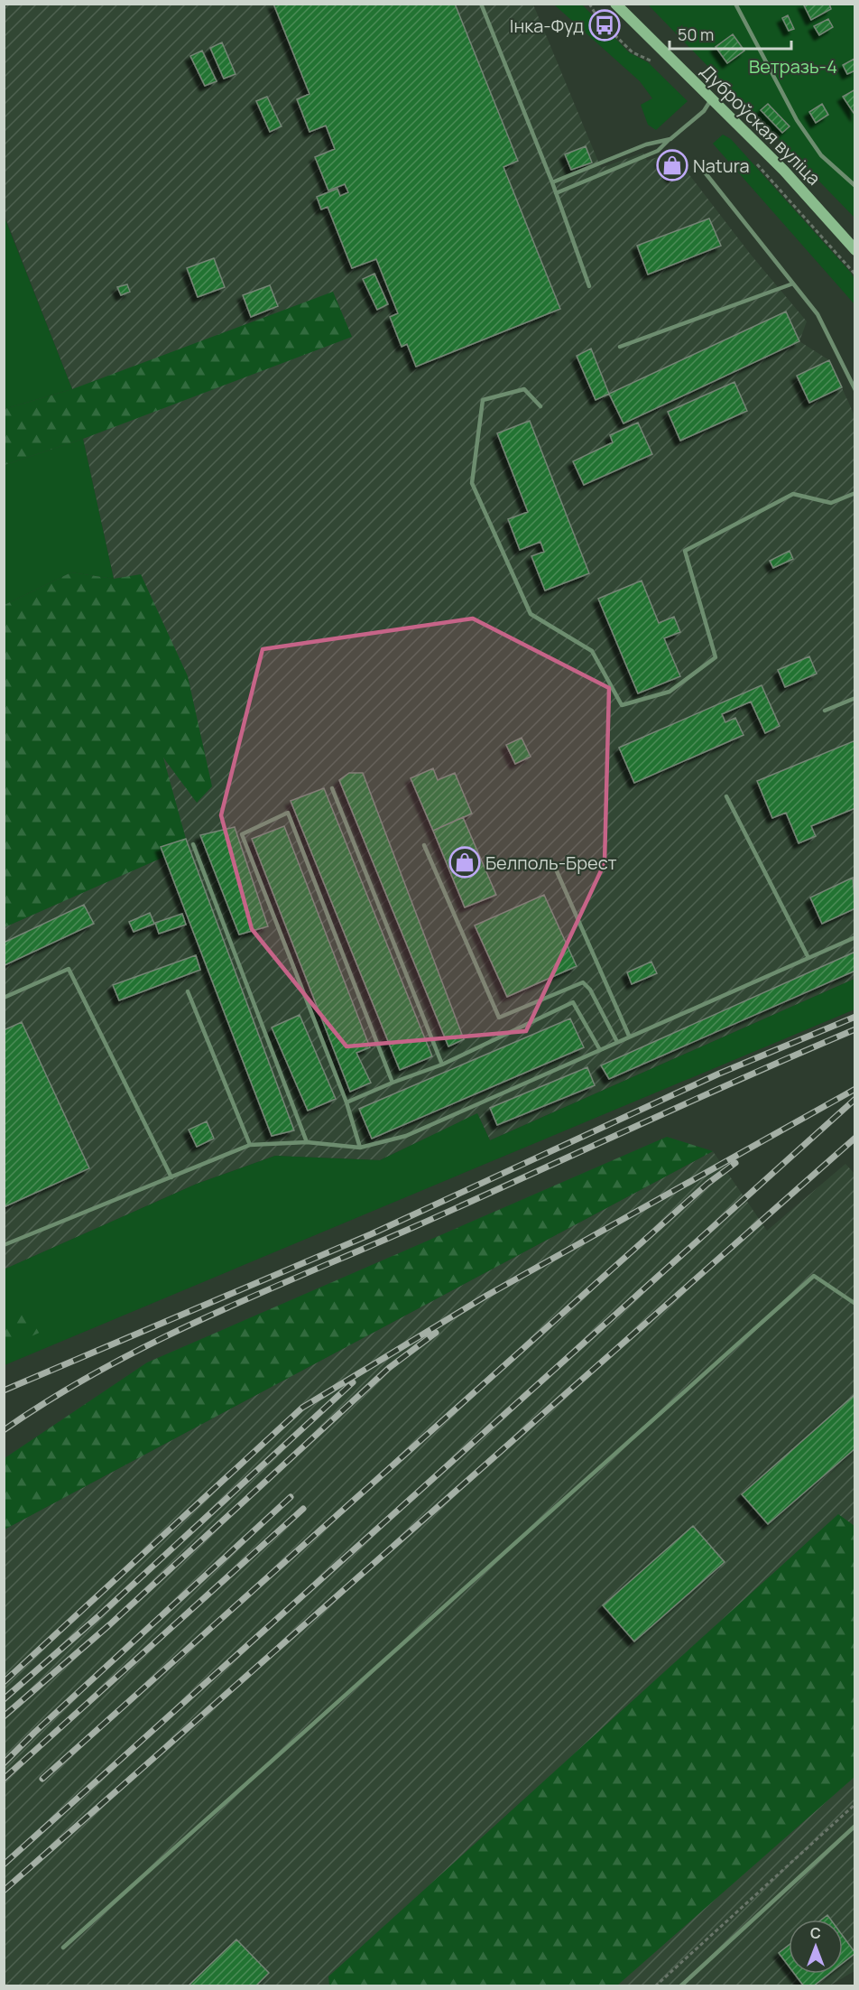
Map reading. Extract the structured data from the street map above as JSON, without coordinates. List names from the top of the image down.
{
  "streets": {
    "main road": ["Дуброўская вуліца"]
  },
  "parks": ["Ветразь-4"],
  "places": {
    "bus stop": ["Інка-Фуд"],
    "shop": ["Natura", "Белполь-Брест"]
  },
  "scale_bar": "50 m",
  "north": "top"
}
